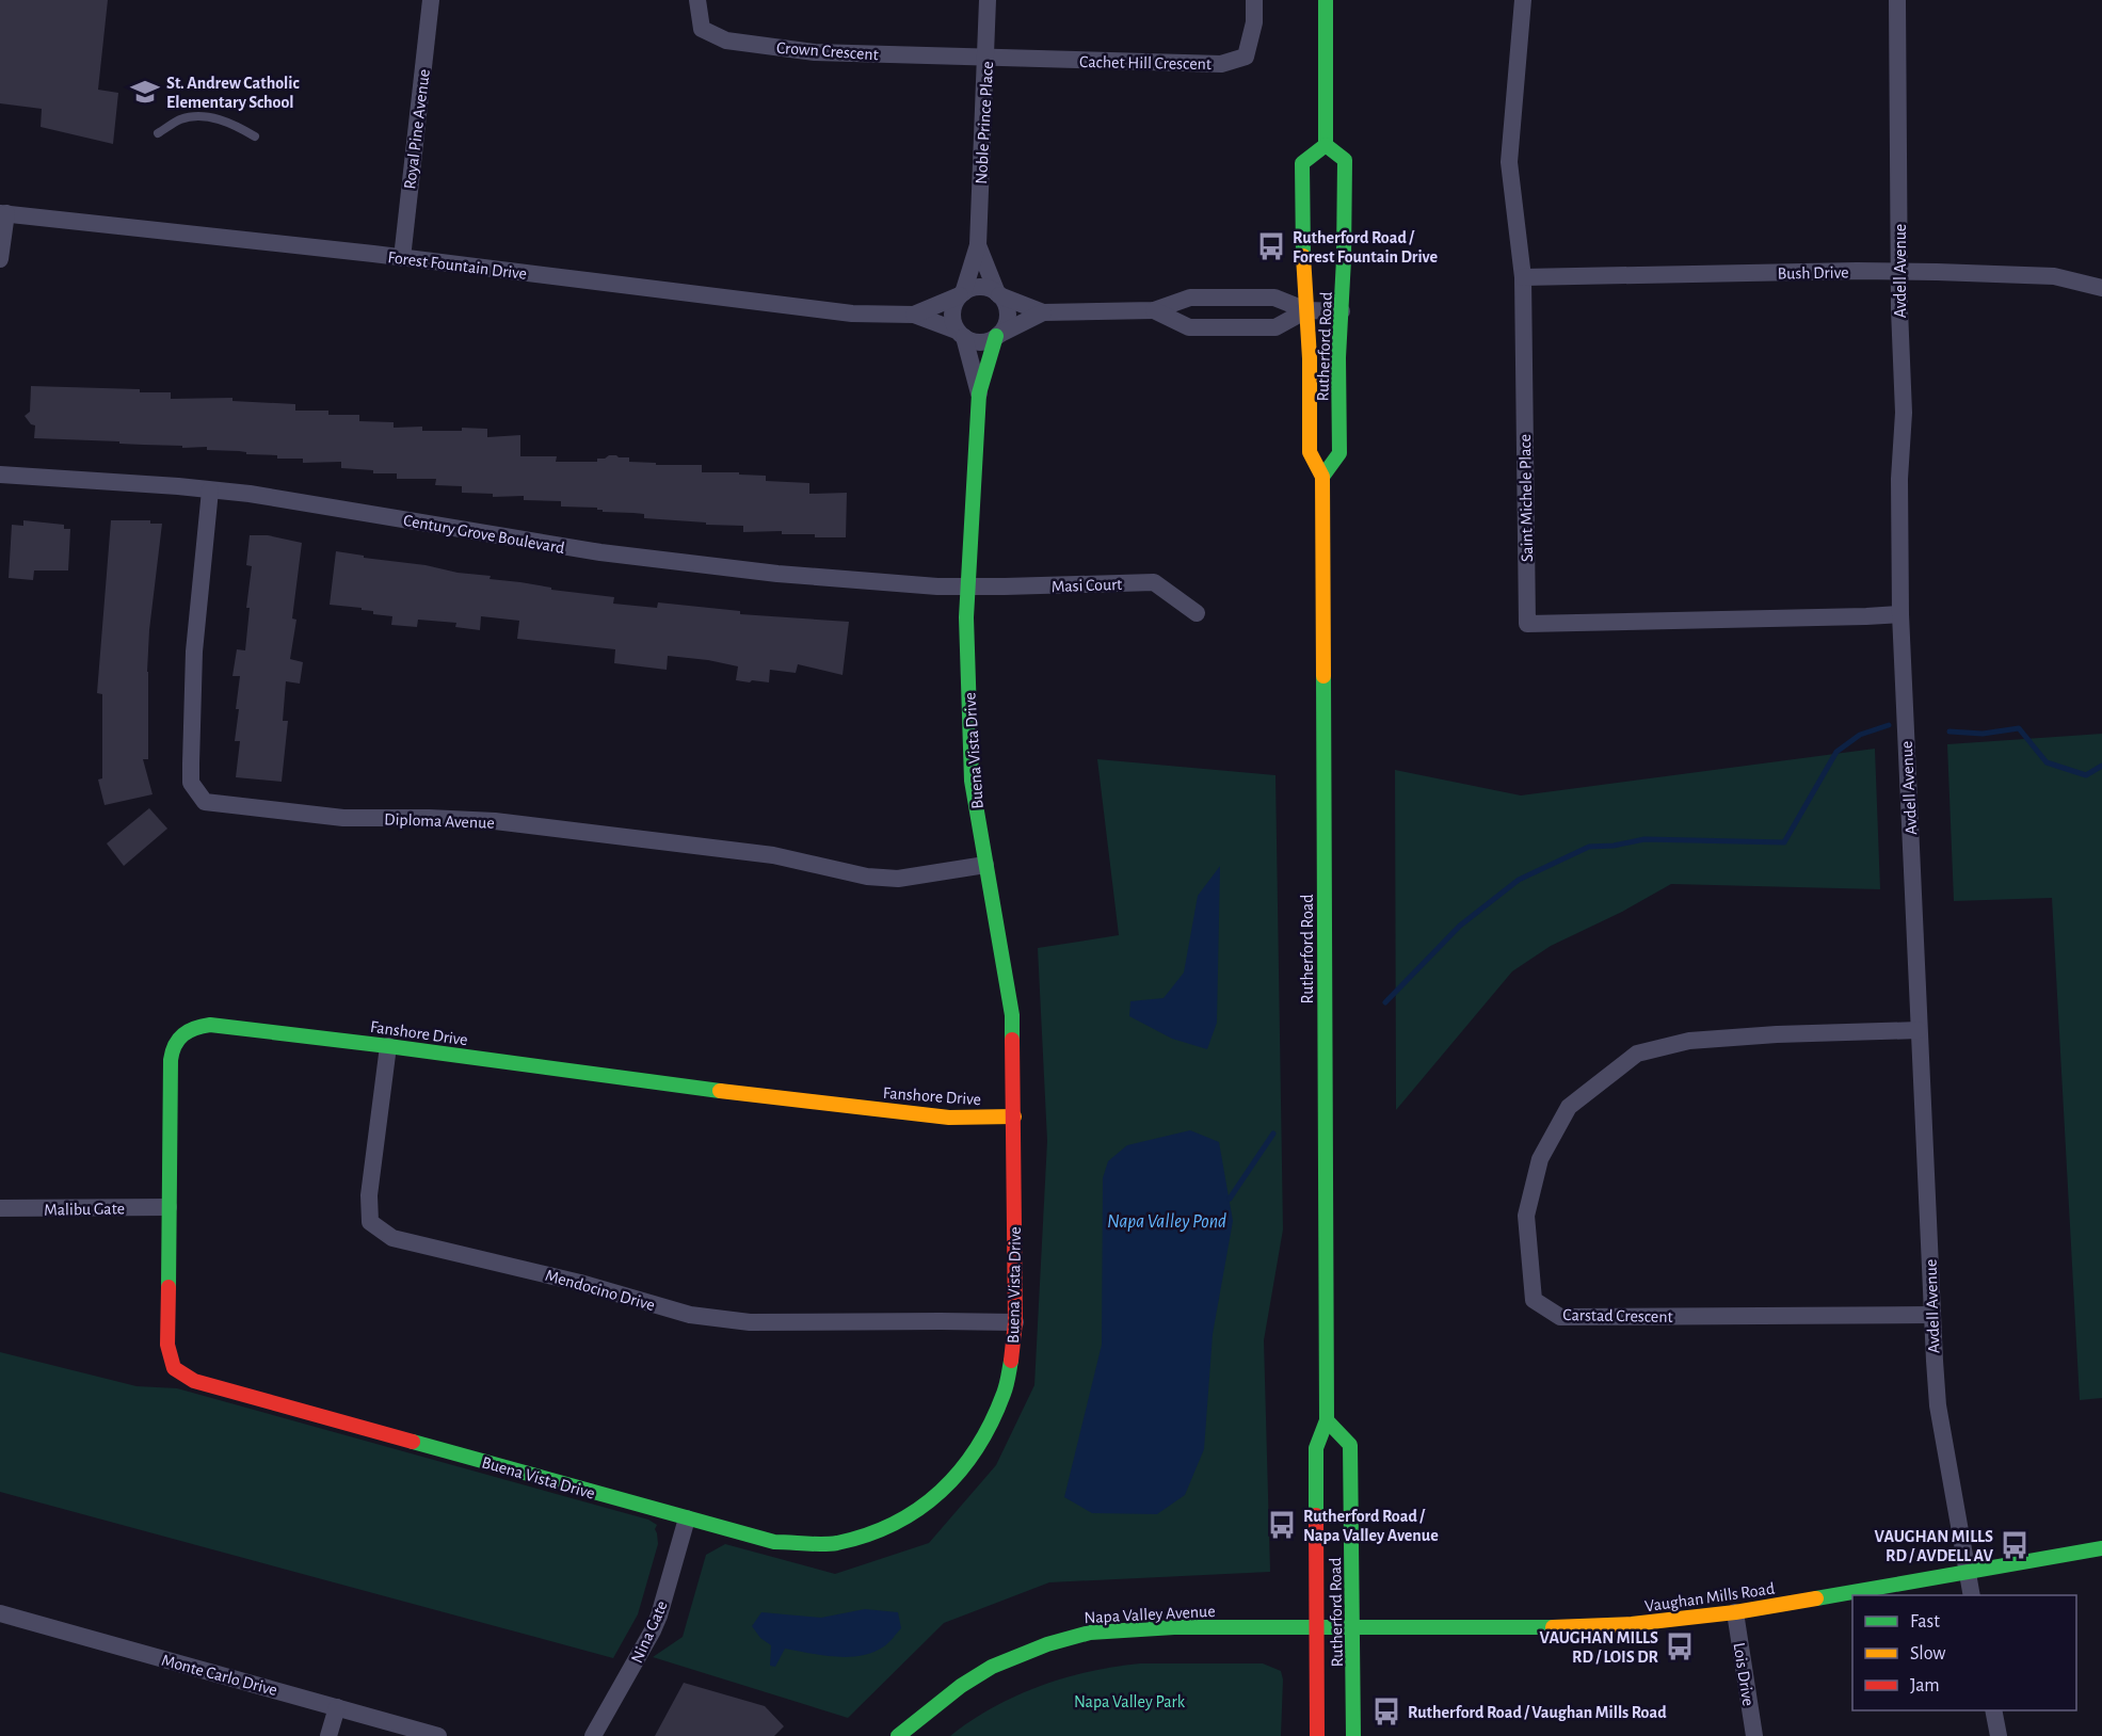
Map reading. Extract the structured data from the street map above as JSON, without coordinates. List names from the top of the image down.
{
  "streets": {
    "street": [
      "Crown Crescent",
      "Cachet Hill Crescent",
      "Noble Prince Place",
      "Royal Pine Avenue",
      "Forest Fountain Drive",
      "Avdell Avenue",
      "Bush Drive",
      "Rutherford Road",
      "Saint Michele Place",
      "Century Grove Boulevard",
      "Masi Court",
      "Buena Vista Drive",
      "Diploma Avenue",
      "Fanshore Drive",
      "Malibu Gate",
      "Mendocino Drive",
      "Carstad Crescent",
      "Vaughan Mills Road",
      "Napa Valley Avenue",
      "Nina Gate",
      "Monte Carlo Drive",
      "Lois Drive"
    ]
  },
  "crossings": [
    ["Crown Crescent", "Cachet Hill Crescent"],
    ["Crown Crescent", "Noble Prince Place"],
    ["Cachet Hill Crescent", "Noble Prince Place"],
    ["Noble Prince Place", "Forest Fountain Drive"],
    ["Noble Prince Place", "Buena Vista Drive"],
    ["Royal Pine Avenue", "Forest Fountain Drive"],
    ["Forest Fountain Drive", "Buena Vista Drive"],
    ["Avdell Avenue", "Bush Drive"],
    ["Avdell Avenue", "Saint Michele Place"],
    ["Avdell Avenue", "Carstad Crescent"],
    ["Avdell Avenue", "Vaughan Mills Road"],
    ["Bush Drive", "Saint Michele Place"],
    ["Rutherford Road", "Vaughan Mills Road"],
    ["Rutherford Road", "Napa Valley Avenue"],
    ["Century Grove Boulevard", "Masi Court"],
    ["Century Grove Boulevard", "Buena Vista Drive"],
    ["Century Grove Boulevard", "Diploma Avenue"],
    ["Masi Court", "Buena Vista Drive"],
    ["Buena Vista Drive", "Diploma Avenue"],
    ["Buena Vista Drive", "Fanshore Drive"],
    ["Buena Vista Drive", "Mendocino Drive"],
    ["Buena Vista Drive", "Nina Gate"],
    ["Fanshore Drive", "Malibu Gate"],
    ["Fanshore Drive", "Mendocino Drive"],
    ["Vaughan Mills Road", "Napa Valley Avenue"],
    ["Vaughan Mills Road", "Lois Drive"]
  ],
  "water": ["Napa Valley Pond"],
  "parks": ["Napa Valley Park"],
  "places": {
    "school or university": ["St. Andrew Catholic Elementary School"],
    "bus stop": [
      "Rutherford Road / Forest Fountain Drive",
      "Rutherford Road / Napa Valley Avenue",
      "VAUGHAN MILLS RD / AVDELL AV",
      "VAUGHAN MILLS RD / LOIS DR",
      "Rutherford Road / Vaughan Mills Road"
    ]
  },
  "legend": ["Fast", "Slow", "Jam"]
}
